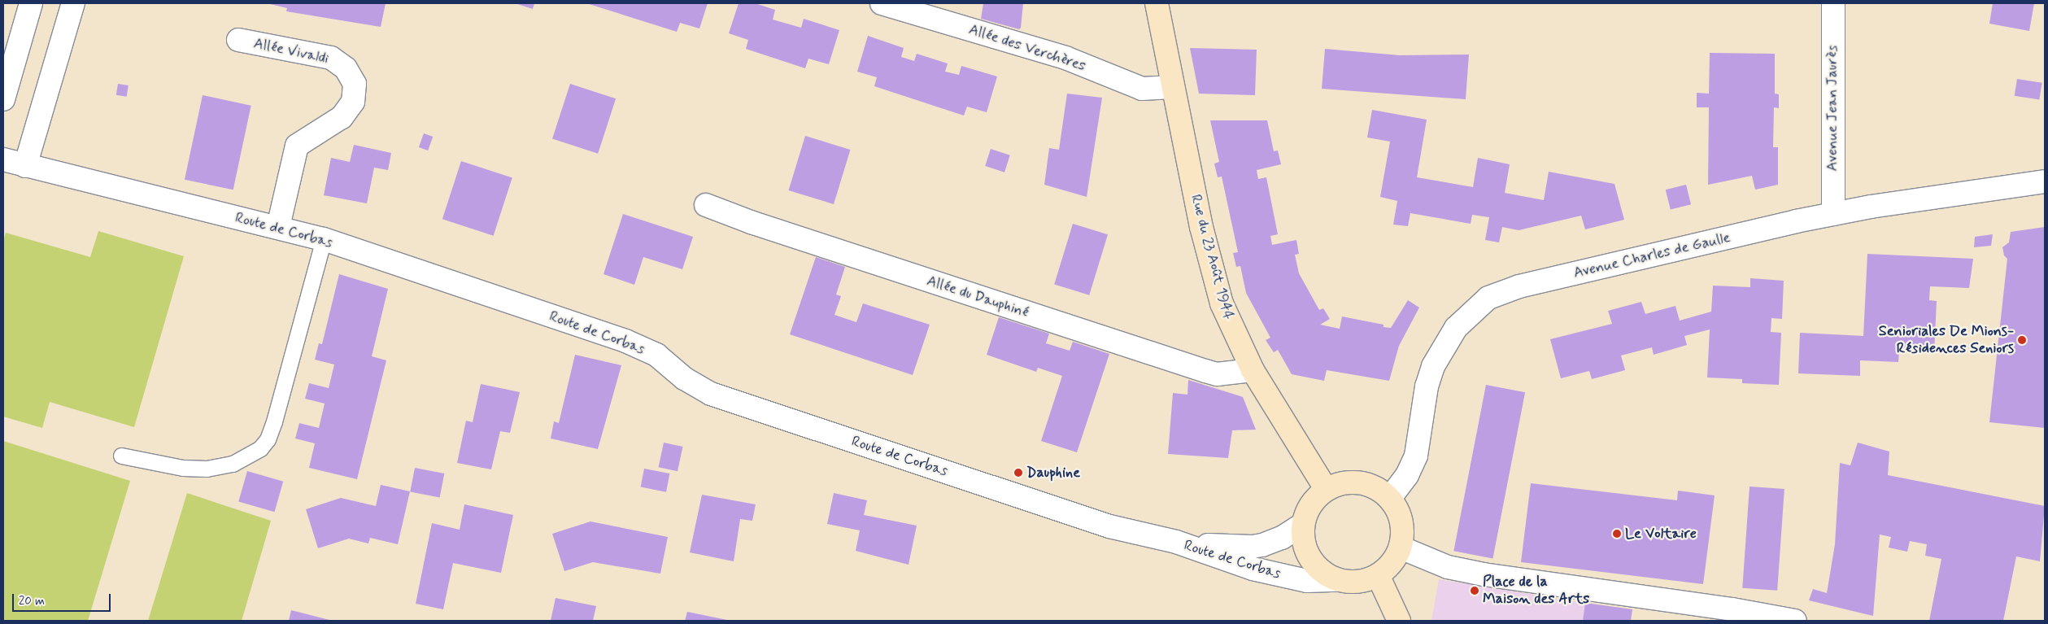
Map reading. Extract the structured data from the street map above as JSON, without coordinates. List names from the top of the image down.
{
  "streets": {
    "main road": ["Rue du 23 Août 1944"],
    "street": [
      "Allée des Verchères",
      "Allée Vivaldi",
      "Avenue Jean Jaurès",
      "Route de Corbas",
      "Avenue Charles de Gaulle",
      "Allée du Dauphiné"
    ]
  },
  "crossings": [
    ["Allée des Verchères", "Rue du 23 Août 1944"],
    ["Allée Vivaldi", "Route de Corbas"],
    ["Avenue Jean Jaurès", "Avenue Charles de Gaulle"],
    ["Route de Corbas", "Avenue Charles de Gaulle"],
    ["Route de Corbas", "Rue du 23 Août 1944"],
    ["Avenue Charles de Gaulle", "Rue du 23 Août 1944"],
    ["Rue du 23 Août 1944", "Allée du Dauphiné"]
  ],
  "places": [
    "Senioriales De Mions- Résidences Seniors",
    "Dauphine",
    "Le Voltaire",
    "Place de la Maison des Arts"
  ],
  "scale_bar": "20 m"
}
